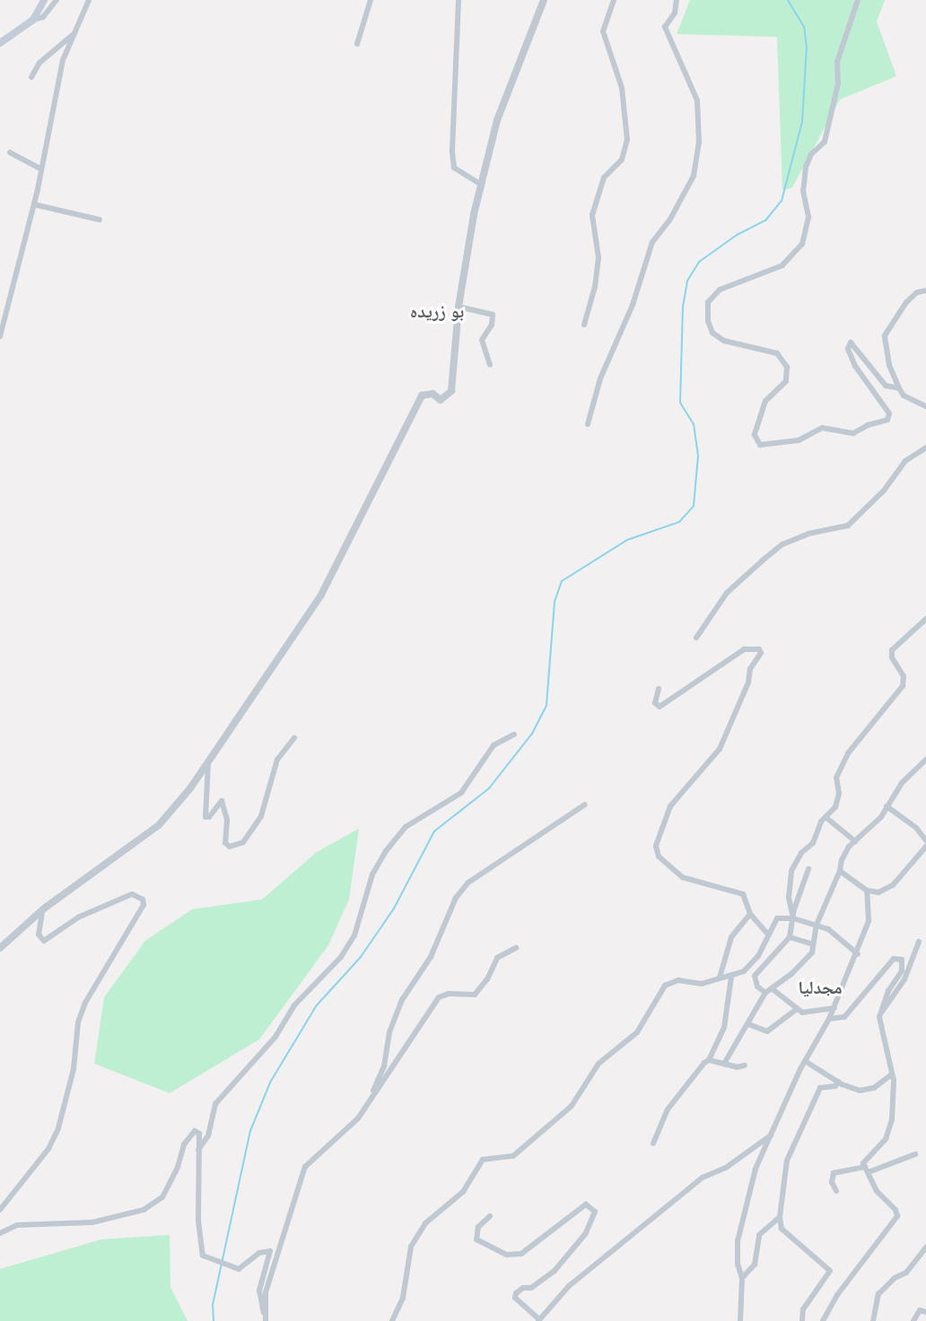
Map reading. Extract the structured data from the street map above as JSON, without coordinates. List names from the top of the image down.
{
  "districts": ["بو زريده", "مجدليا"]
}
